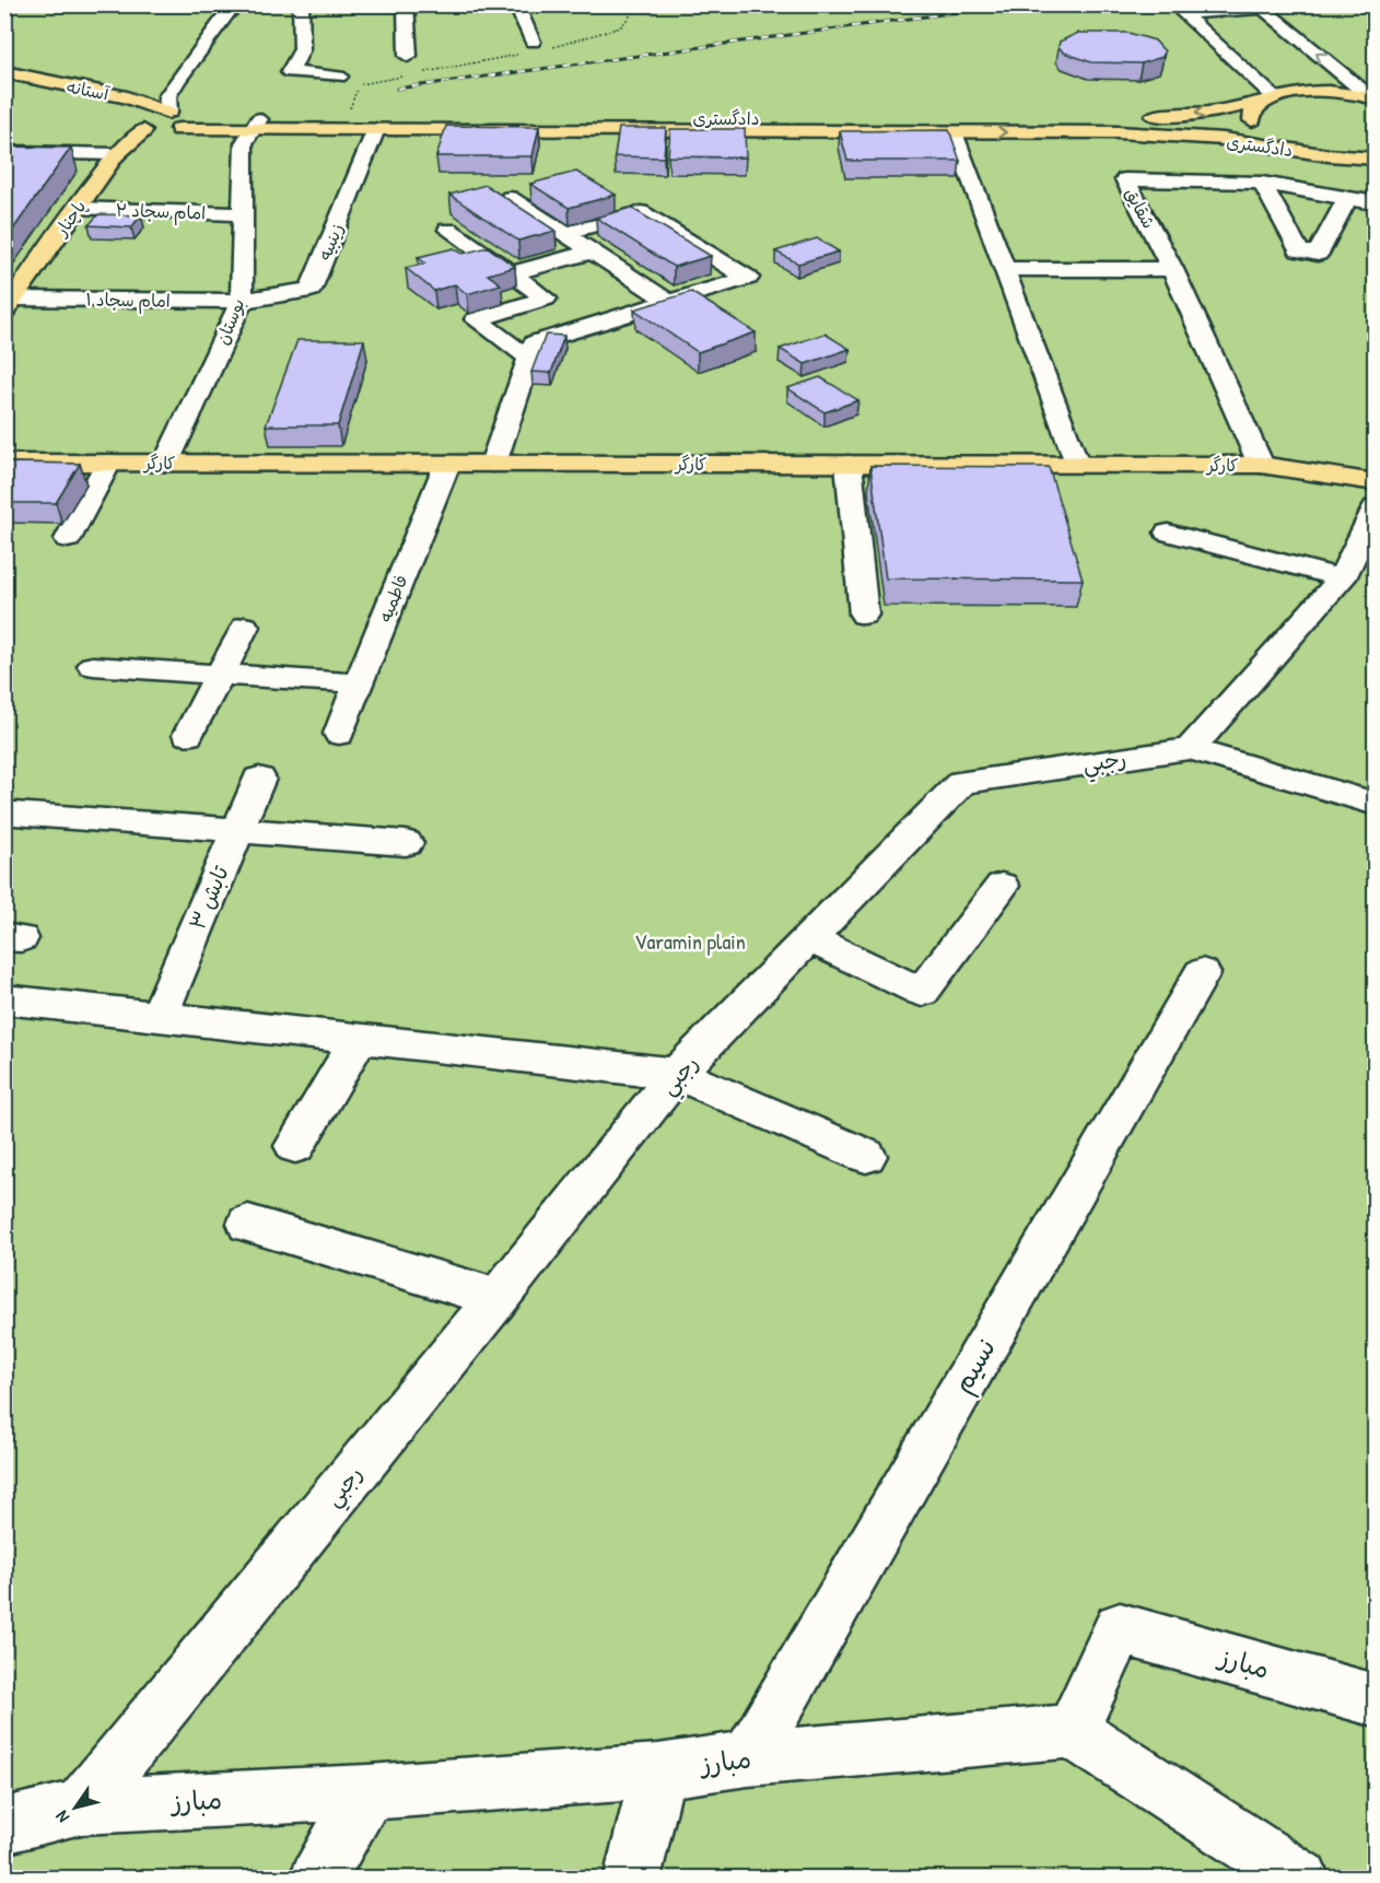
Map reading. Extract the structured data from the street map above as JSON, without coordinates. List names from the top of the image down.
{
  "streets": {
    "main road": [
      "آستانه",
      "دادگستری",
      "پاچنار",
      "کارگر"
    ],
    "street": [
      "شقايق",
      "امام سجاد ۲",
      "زينبيه",
      "امام سجاد ۱",
      "بوستان",
      "فاطميه",
      "رجبي",
      "تابش ۳",
      "نسيم",
      "مبارز"
    ]
  },
  "crossings": [
    ["آستانه", "پاچنار"],
    ["دادگستری", "زينبيه"],
    ["دادگستری", "بوستان"],
    ["شقايق", "کارگر"],
    ["امام سجاد ۲", "پاچنار"],
    ["امام سجاد ۲", "بوستان"],
    ["پاچنار", "امام سجاد ۱"],
    ["زينبيه", "امام سجاد ۱"],
    ["زينبيه", "بوستان"],
    ["امام سجاد ۱", "بوستان"],
    ["بوستان", "کارگر"],
    ["کارگر", "فاطميه"],
    ["رجبي", "مبارز"],
    ["نسيم", "مبارز"]
  ],
  "parks": ["Varamin plain"],
  "north": "bottom left"
}
